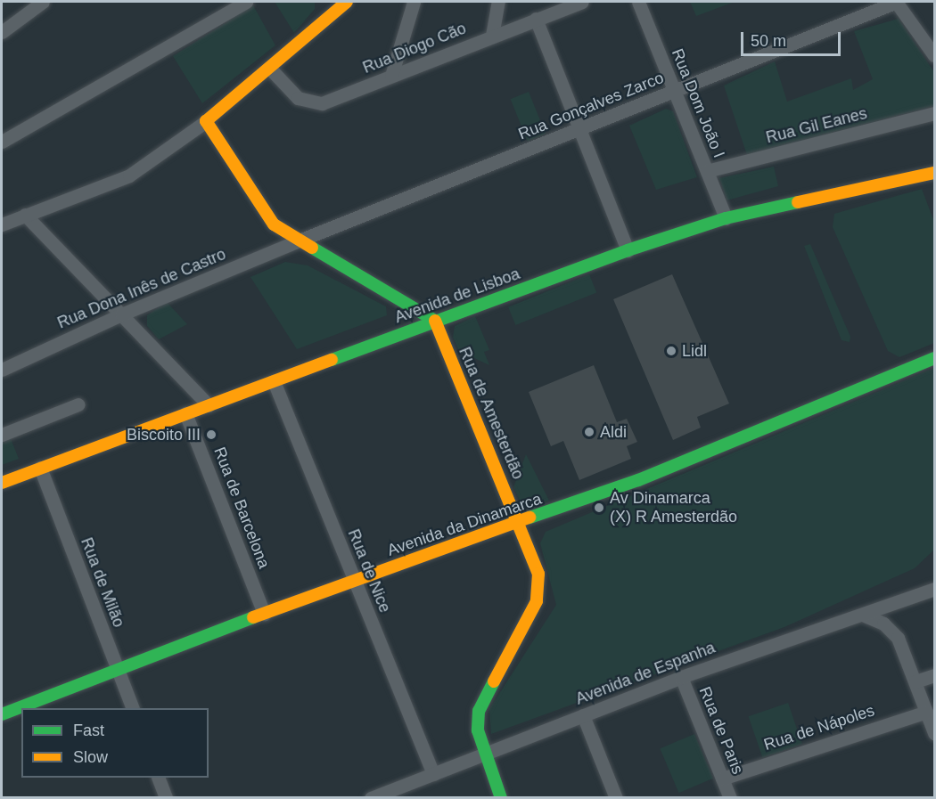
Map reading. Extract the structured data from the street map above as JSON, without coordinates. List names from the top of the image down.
{
  "streets": {
    "main road": ["Avenida de Lisboa", "Rua de Amesterdão", "Avenida da Dinamarca"],
    "street": [
      "Rua Diogo Cão",
      "Rua Dom João I",
      "Rua Gonçalves Zarco",
      "Rua Gil Eanes",
      "Rua Dona Inês de Castro",
      "Rua de Barcelona",
      "Rua de Nice",
      "Rua de Milão",
      "Avenida de Espanha",
      "Rua de Nápoles",
      "Rua de Paris"
    ]
  },
  "crossings": [
    ["Rua Dom João I", "Rua Gonçalves Zarco"],
    ["Rua Dom João I", "Rua Gil Eanes"],
    ["Rua Dom João I", "Avenida de Lisboa"],
    ["Rua Gonçalves Zarco", "Rua Dona Inês de Castro"],
    ["Avenida de Lisboa", "Rua de Amesterdão"],
    ["Avenida de Lisboa", "Rua de Barcelona"],
    ["Avenida de Lisboa", "Rua de Nice"],
    ["Avenida de Lisboa", "Rua de Milão"],
    ["Rua de Amesterdão", "Avenida da Dinamarca"],
    ["Rua de Amesterdão", "Avenida de Espanha"],
    ["Rua de Barcelona", "Avenida da Dinamarca"],
    ["Avenida da Dinamarca", "Rua de Nice"],
    ["Avenida da Dinamarca", "Rua de Milão"],
    ["Rua de Nice", "Avenida de Espanha"],
    ["Avenida de Espanha", "Rua de Paris"],
    ["Rua de Nápoles", "Rua de Paris"]
  ],
  "places": [
    "Lidl",
    "Aldi",
    "Biscoito III",
    "Av Dinamarca (X) R Amesterdão"
  ],
  "legend": ["Fast", "Slow"],
  "scale_bar": "50 m"
}
